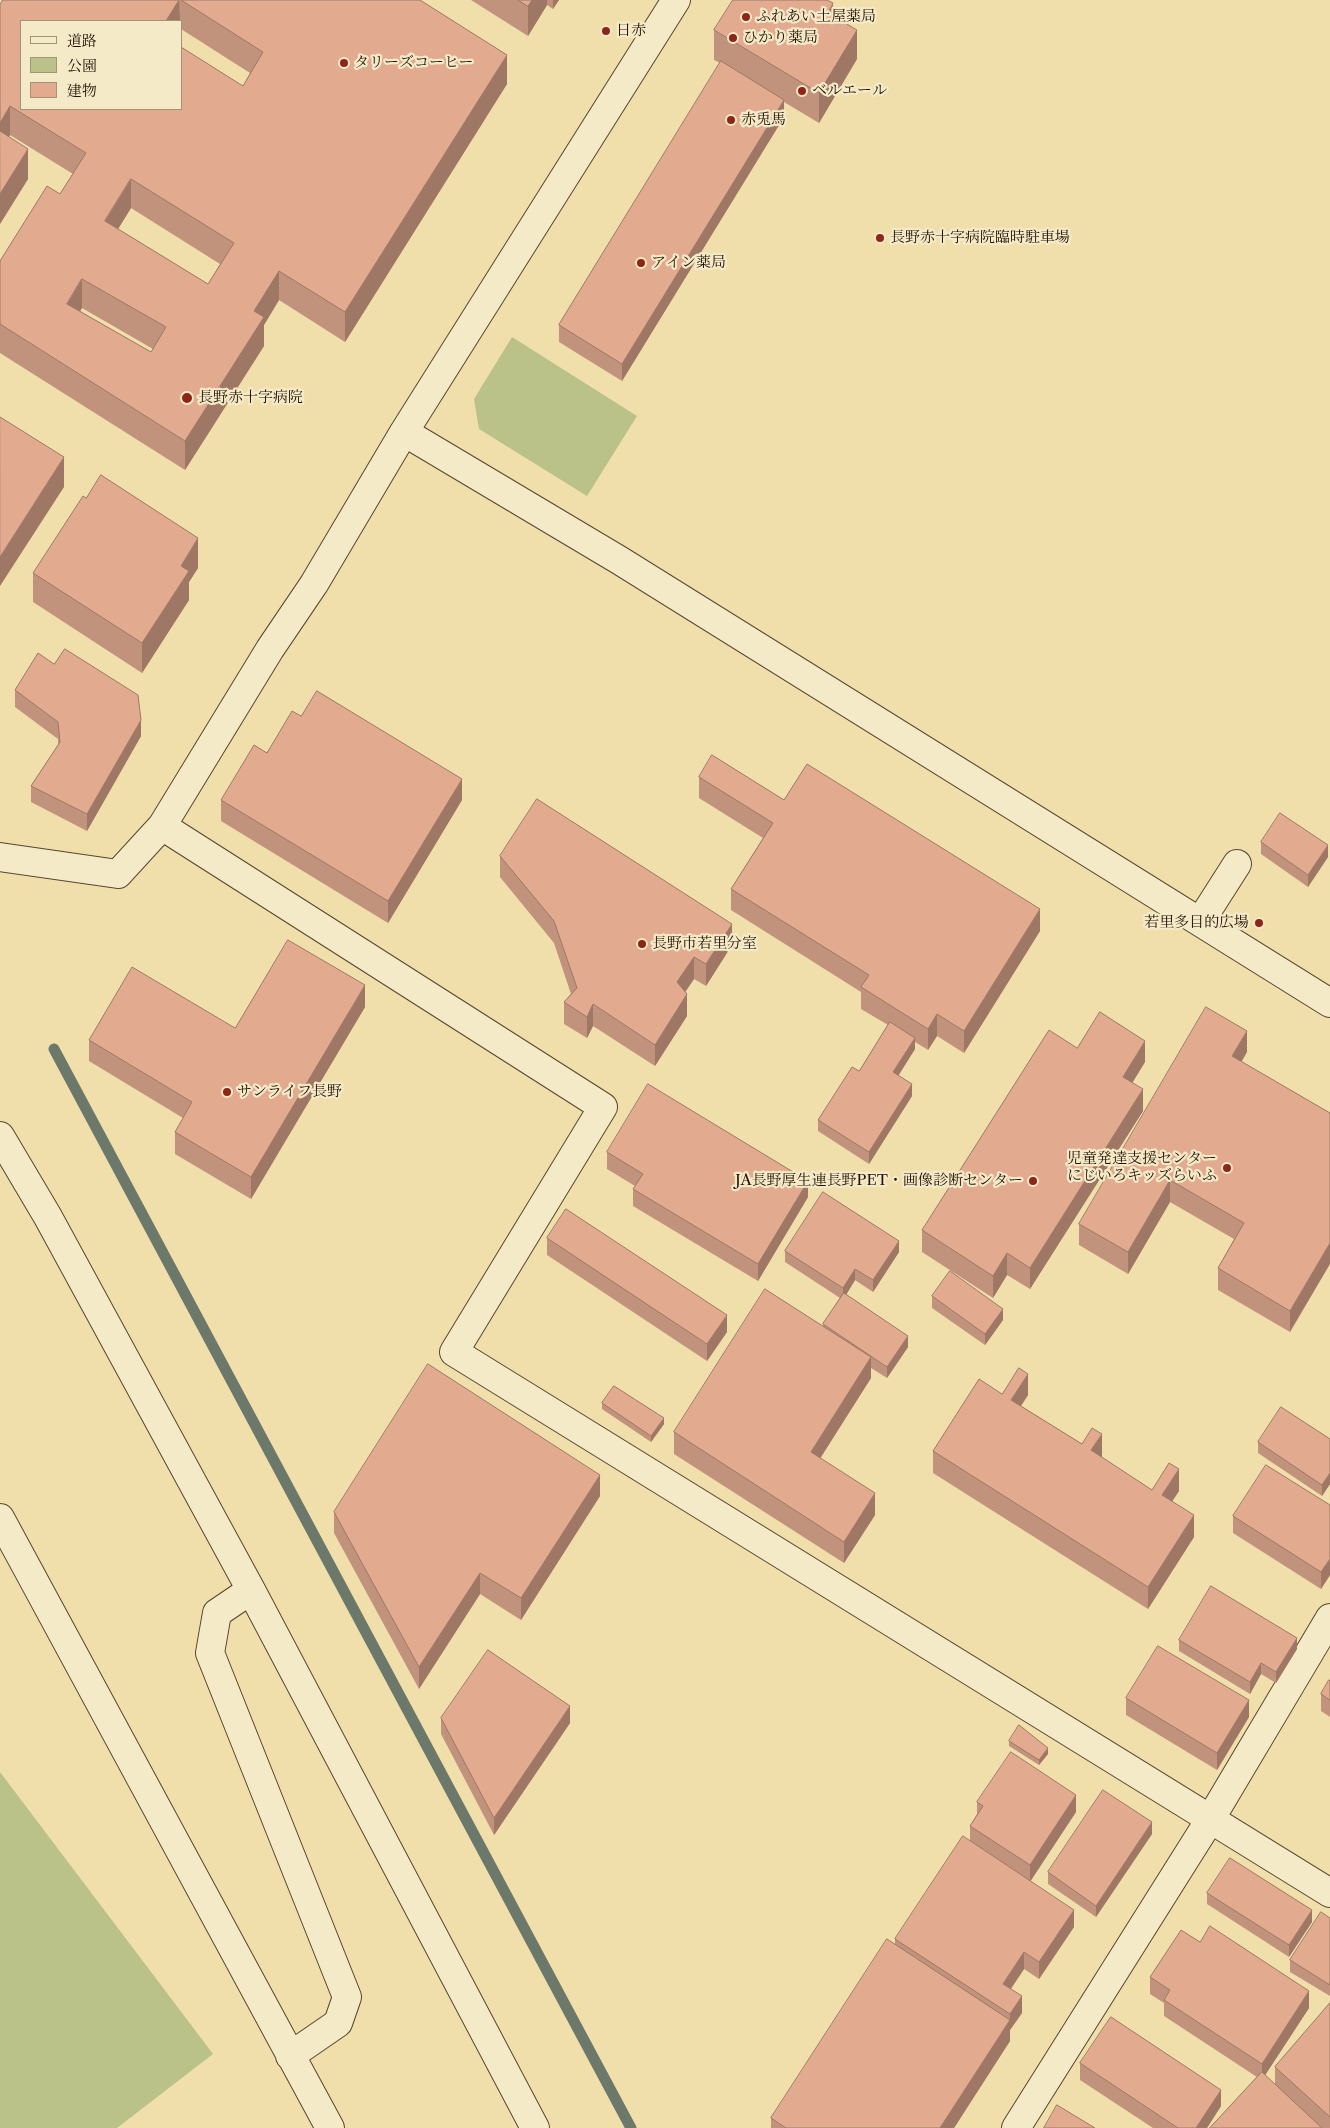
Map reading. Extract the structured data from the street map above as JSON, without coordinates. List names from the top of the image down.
{
  "places": [
    "ふれあい土屋薬局",
    "日赤",
    "ひかり薬局",
    "タリーズコーヒー",
    "ベルエール",
    "赤兎馬",
    "長野赤十字病院臨時駐車場",
    "アイン薬局",
    "長野赤十字病院",
    "若里多目的広場",
    "長野市若里分室",
    "サンライフ長野",
    "児童発達支援センター にじいろキッズらいふ",
    "JA長野厚生連長野PET・画像診断センター"
  ],
  "legend": ["道路", "公園", "建物"]
}
